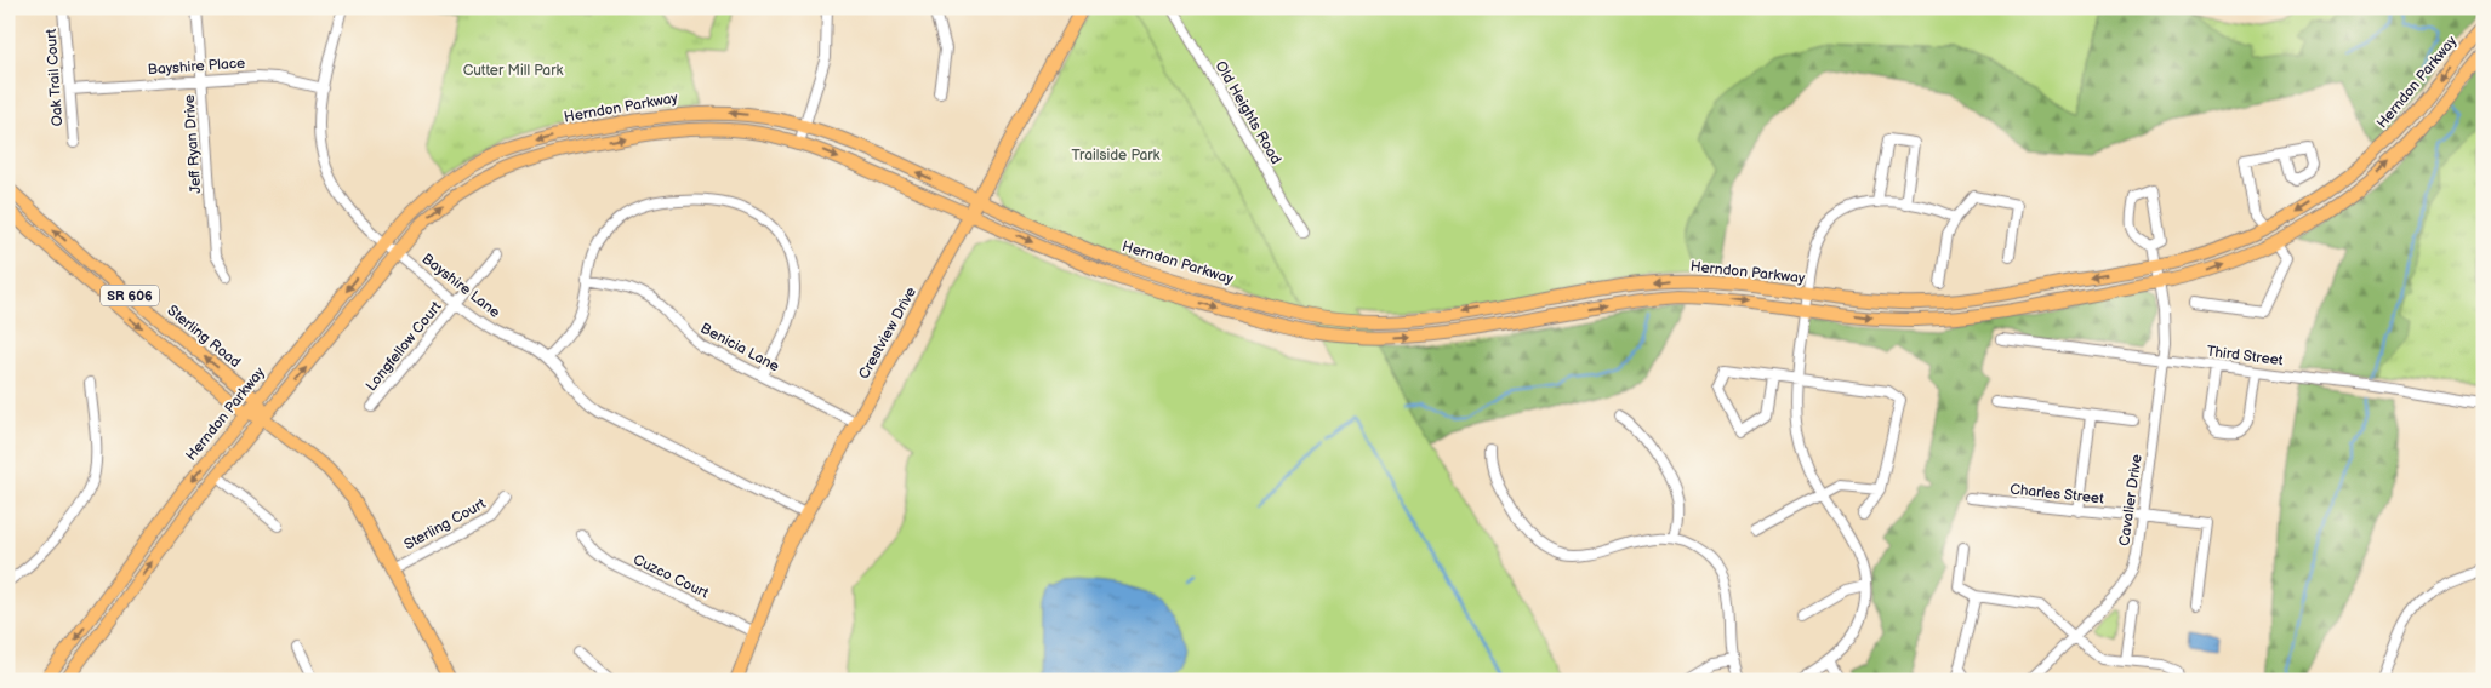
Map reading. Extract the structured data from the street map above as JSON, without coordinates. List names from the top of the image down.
{
  "streets": {
    "main road": [
      "Herndon Parkway",
      "SR 606",
      "Crestview Drive",
      "Sterling Road"
    ],
    "street": [
      "Bayshire Place",
      "Oak Trail Court",
      "Old Heights Road",
      "Jeff Ryan Drive",
      "Bayshire Lane",
      "Longfellow Court",
      "Benicia Lane",
      "Third Street",
      "Charles Street",
      "Cavalier Drive",
      "Sterling Court",
      "Cuzco Court"
    ]
  },
  "crossings": [
    ["Bayshire Place", "Oak Trail Court"],
    ["Bayshire Place", "Jeff Ryan Drive"],
    ["Bayshire Place", "Bayshire Lane"],
    ["Herndon Parkway", "Bayshire Lane"],
    ["Herndon Parkway", "SR 606"],
    ["Herndon Parkway", "Crestview Drive"],
    ["Herndon Parkway", "Sterling Road"],
    ["Herndon Parkway", "Cavalier Drive"],
    ["Bayshire Lane", "Crestview Drive"],
    ["Bayshire Lane", "Longfellow Court"],
    ["Crestview Drive", "Benicia Lane"],
    ["Crestview Drive", "Cuzco Court"],
    ["Third Street", "Cavalier Drive"],
    ["Charles Street", "Cavalier Drive"]
  ],
  "parks": ["Cutter Mill Park", "Trailside Park"]
}
